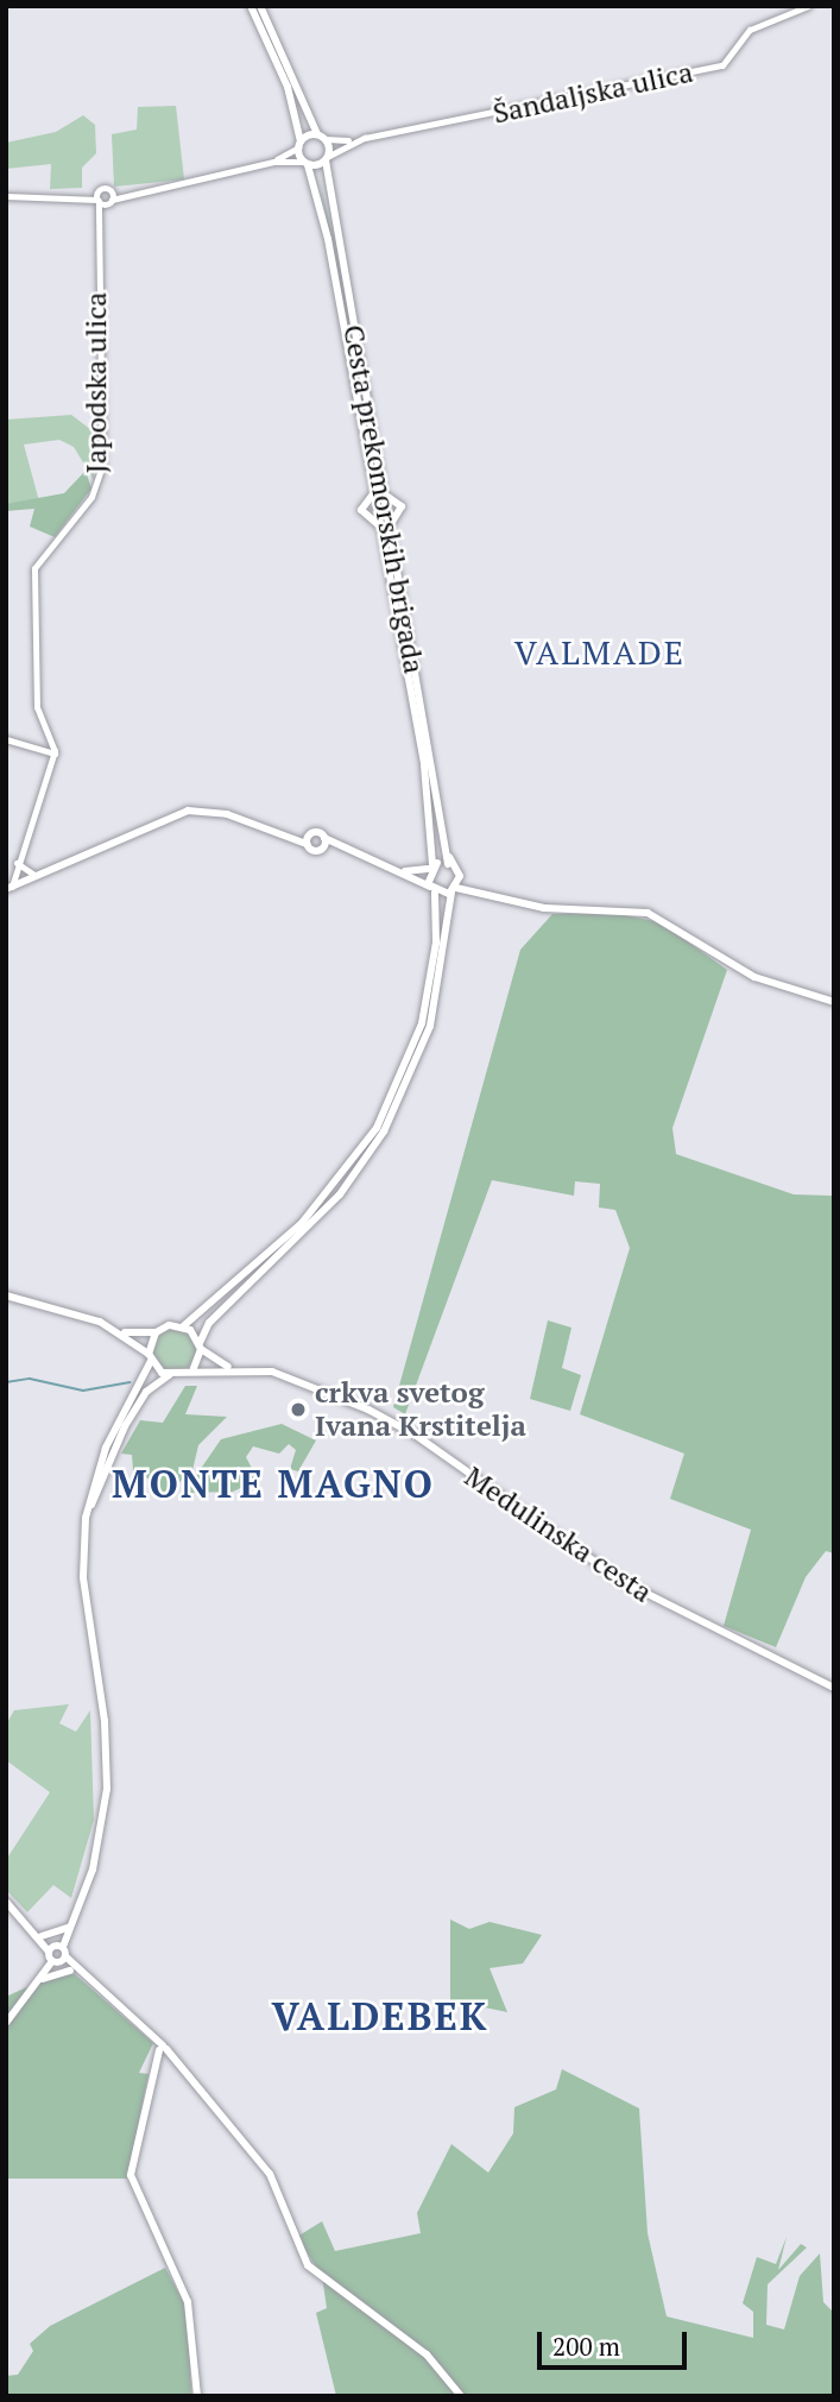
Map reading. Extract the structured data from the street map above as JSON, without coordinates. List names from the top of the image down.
{
  "streets": {
    "main road": ["Cesta prekomorskih brigada", "Medulinska cesta"],
    "street": ["Šandaljska ulica", "Japodska ulica"]
  },
  "crossings": [
    ["Šandaljska ulica", "Cesta prekomorskih brigada"]
  ],
  "districts": ["VALMADE", "MONTE MAGNO", "VALDEBEK"],
  "places": ["crkva svetog Ivana Krstitelja"],
  "scale_bar": "200 m"
}
